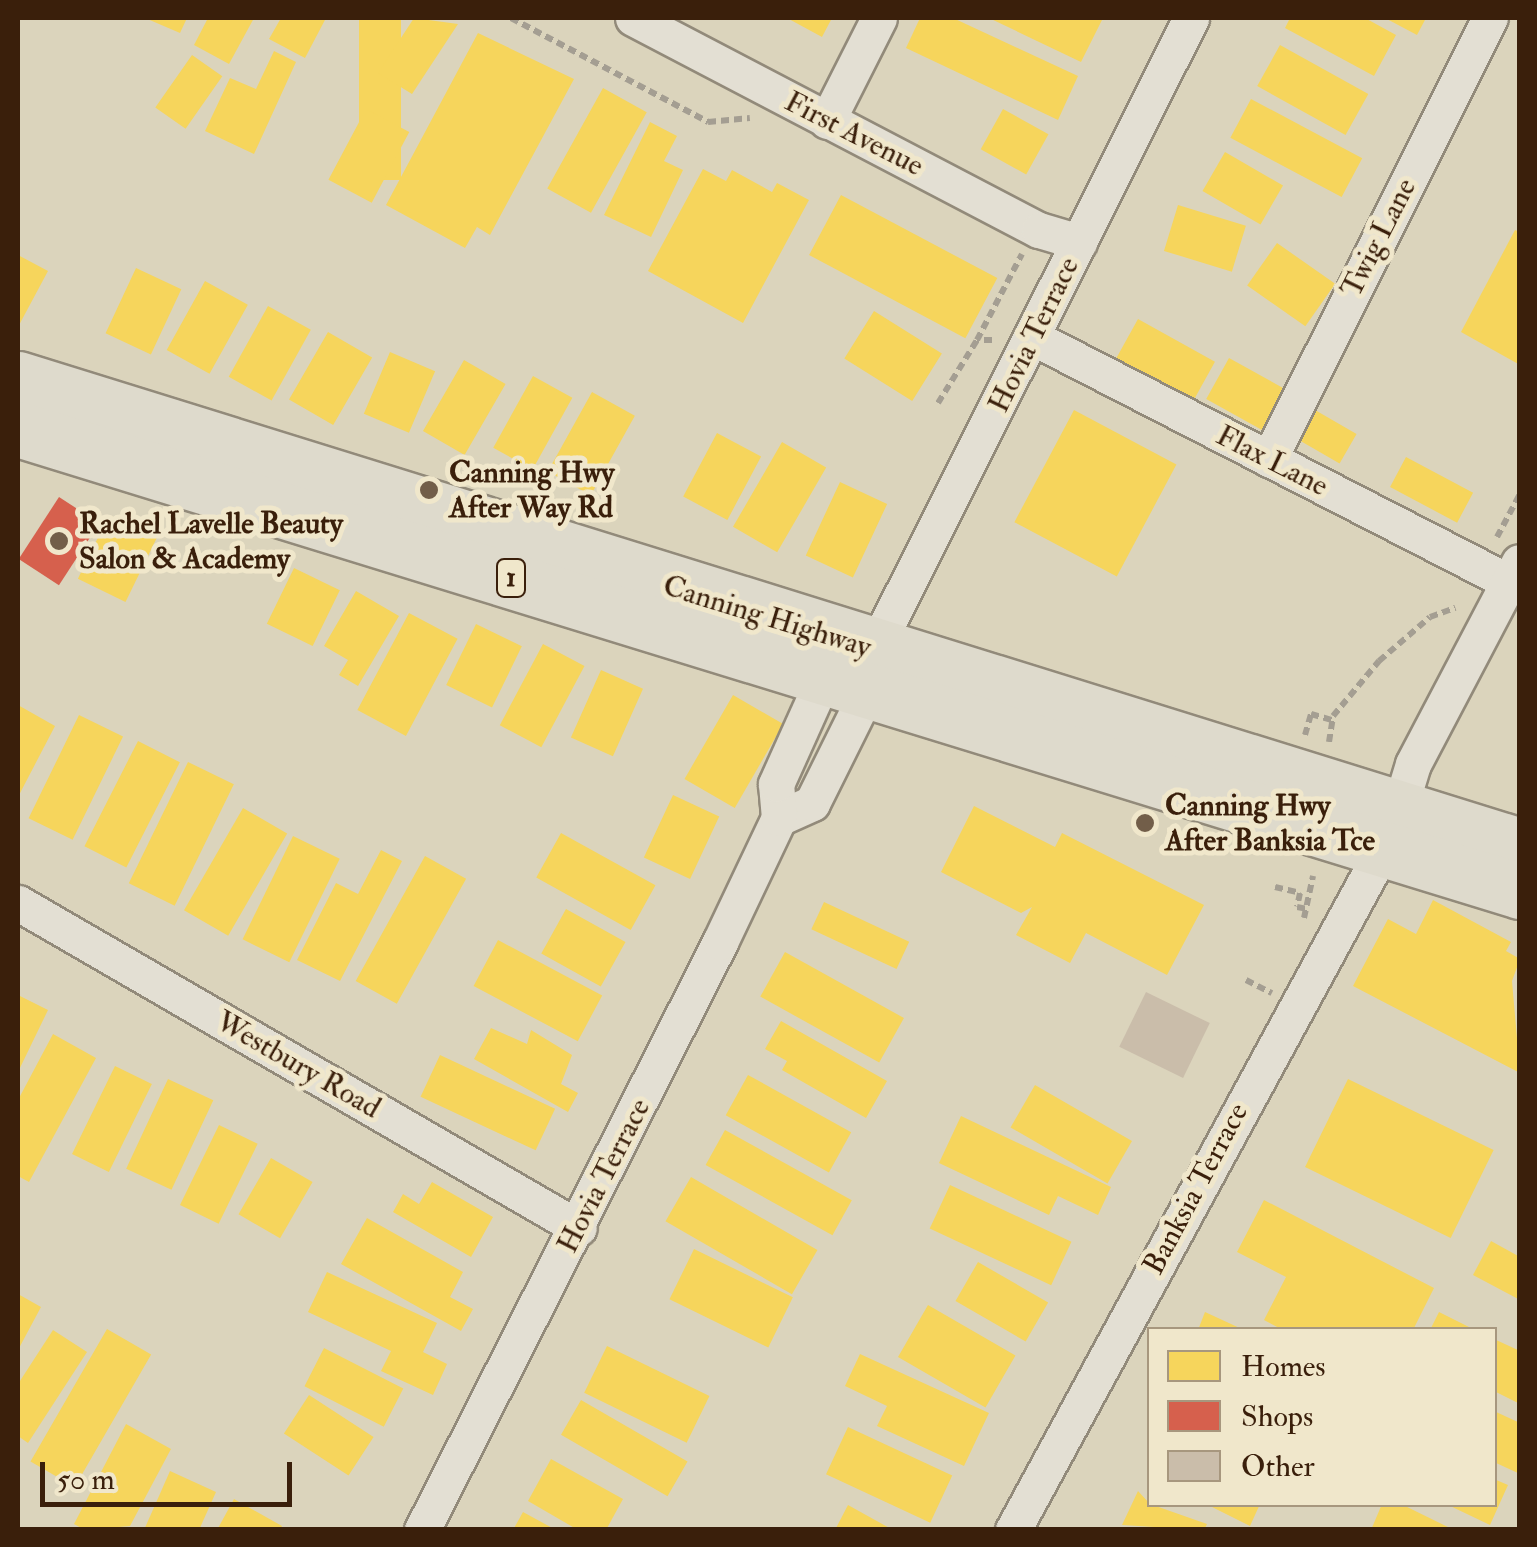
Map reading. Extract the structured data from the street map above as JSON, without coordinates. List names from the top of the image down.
{
  "streets": {
    "highway": ["1", "Canning Highway"],
    "street": [
      "First Avenue",
      "Twig Lane",
      "Hovia Terrace",
      "Flax Lane",
      "Westbury Road",
      "Banksia Terrace"
    ]
  },
  "crossings": [
    ["First Avenue", "Hovia Terrace"],
    ["Twig Lane", "Flax Lane"],
    ["Hovia Terrace", "Flax Lane"],
    ["Hovia Terrace", "Canning Highway"],
    ["Hovia Terrace", "Westbury Road"],
    ["Flax Lane", "Banksia Terrace"],
    ["Canning Highway", "Banksia Terrace"]
  ],
  "places": ["Canning Hwy After Way Rd", "Rachel Lavelle Beauty Salon & Academy", "Canning Hwy After Banksia Tce"],
  "legend": ["Homes", "Shops", "Other"],
  "scale_bar": "50 m"
}
